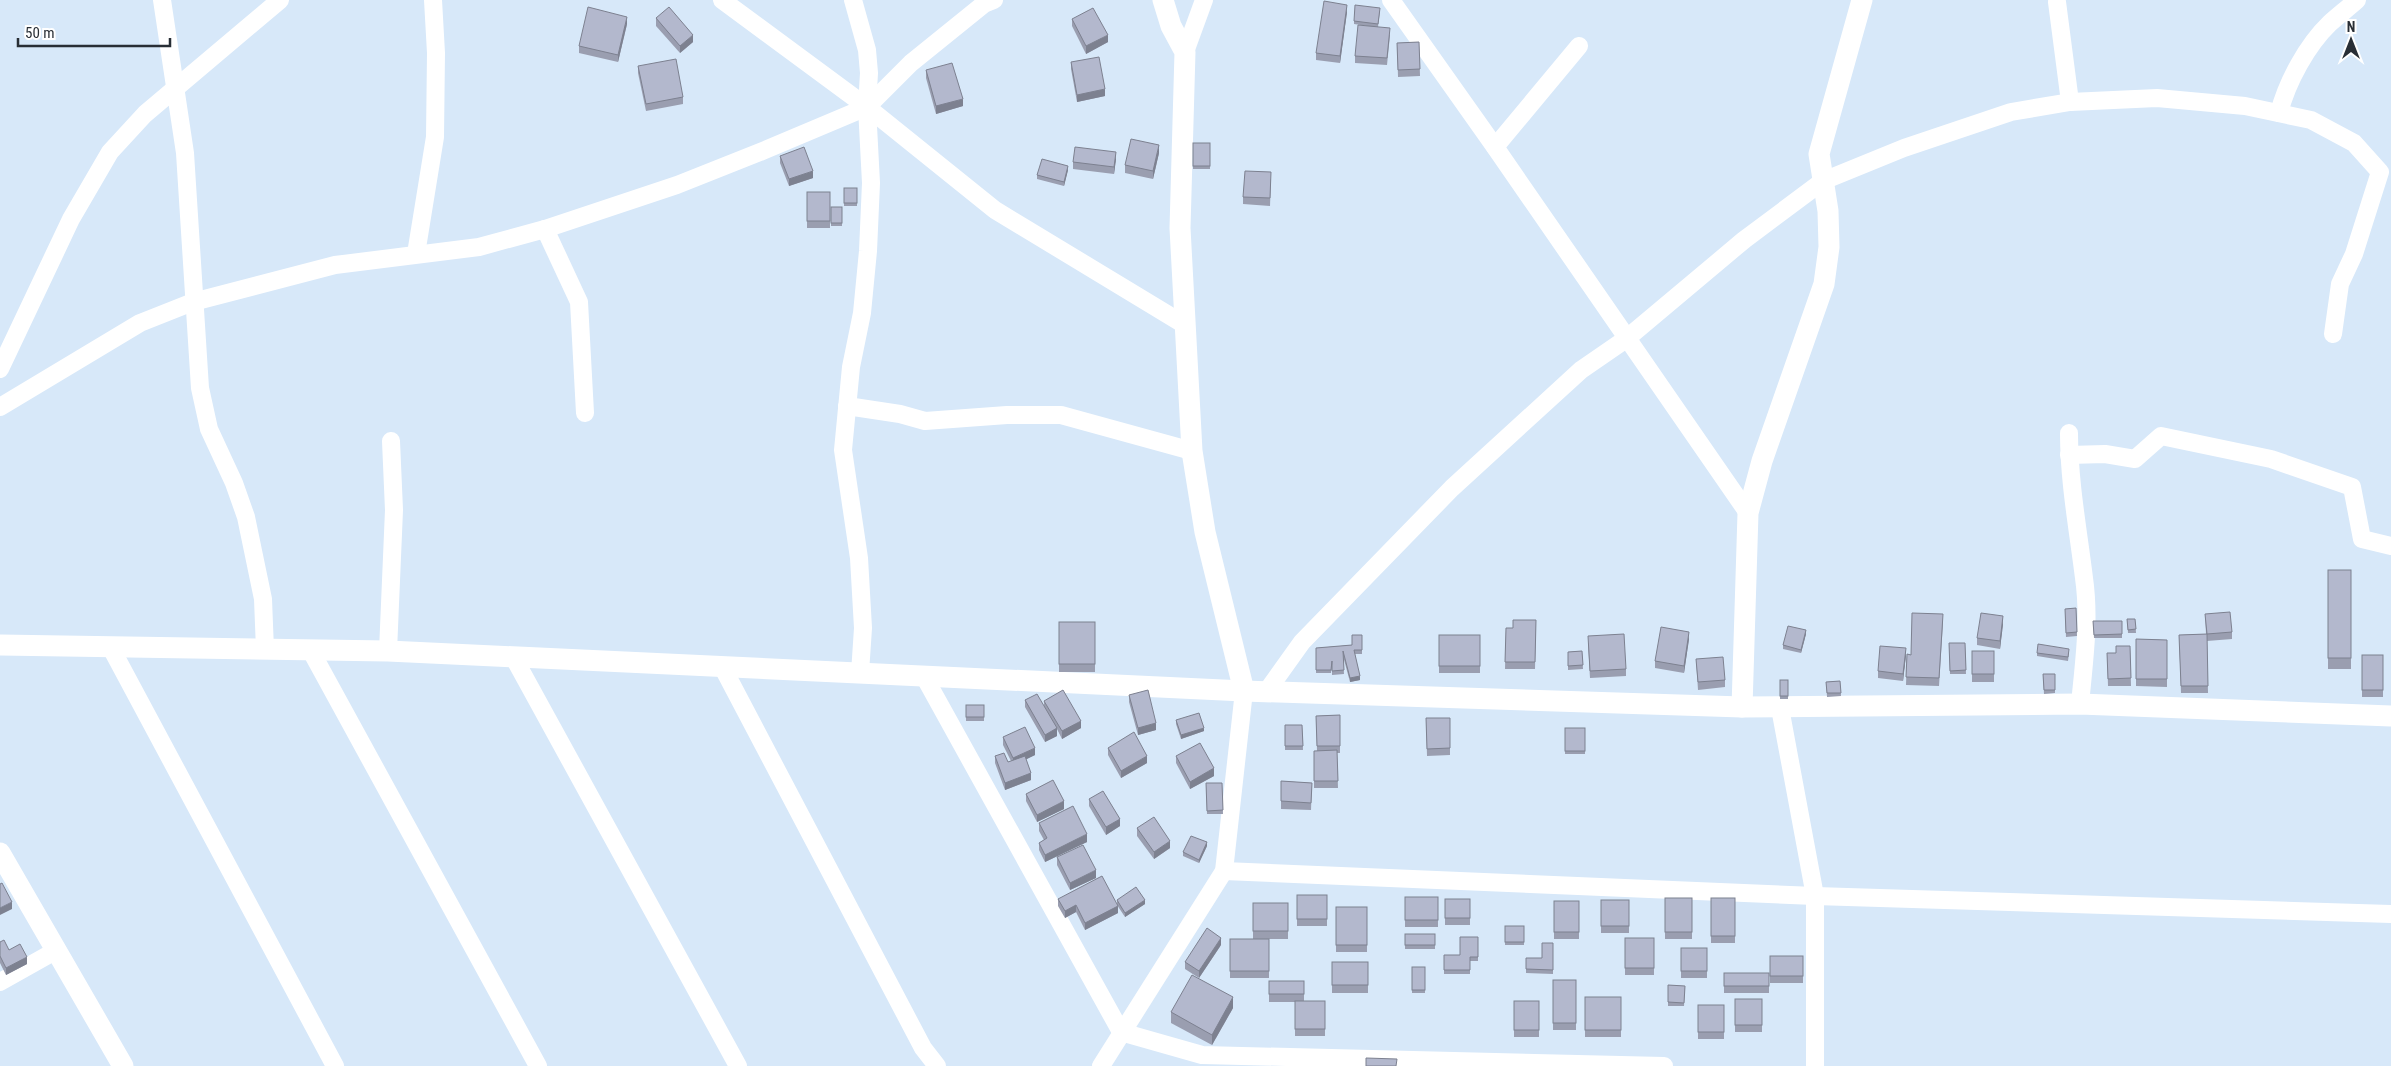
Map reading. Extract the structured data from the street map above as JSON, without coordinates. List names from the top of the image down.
{
  "scale_bar": "50 m",
  "north": "top"
}
